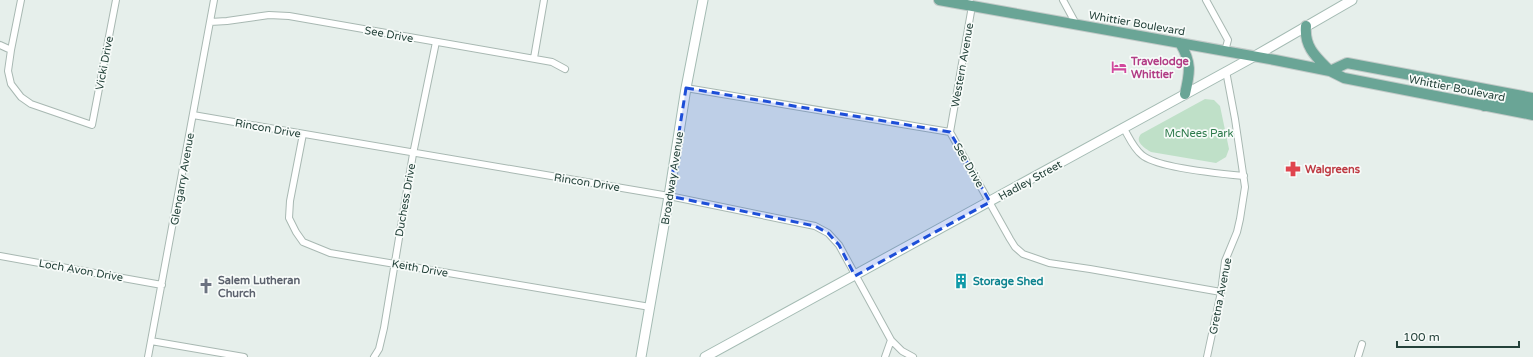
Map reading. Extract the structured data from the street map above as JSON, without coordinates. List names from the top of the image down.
{
  "streets": {
    "main road": ["Whittier Boulevard"],
    "street": [
      "See Drive",
      "Vicki Drive",
      "Western Avenue",
      "Rincon Drive",
      "Broadway Avenue",
      "Glengarry Avenue",
      "Hadley Street",
      "Duchess Drive",
      "Keith Drive",
      "Loch Avon Drive",
      "Gretna Avenue"
    ]
  },
  "crossings": [
    ["Whittier Boulevard", "Western Avenue"],
    ["Whittier Boulevard", "Hadley Street"],
    ["See Drive", "Western Avenue"],
    ["See Drive", "Broadway Avenue"],
    ["See Drive", "Glengarry Avenue"],
    ["See Drive", "Hadley Street"],
    ["See Drive", "Duchess Drive"],
    ["See Drive", "Gretna Avenue"],
    ["Rincon Drive", "Broadway Avenue"],
    ["Rincon Drive", "Glengarry Avenue"],
    ["Rincon Drive", "Hadley Street"],
    ["Rincon Drive", "Duchess Drive"],
    ["Rincon Drive", "Keith Drive"],
    ["Broadway Avenue", "Keith Drive"],
    ["Glengarry Avenue", "Loch Avon Drive"],
    ["Hadley Street", "Gretna Avenue"],
    ["Duchess Drive", "Keith Drive"]
  ],
  "parks": ["McNees Park"],
  "places": {
    "hotel": ["Travelodge Whittier"],
    "pharmacy": ["Walgreens"],
    "building": ["Storage Shed"],
    "church": ["Salem Lutheran Church"]
  },
  "scale_bar": "100 m"
}
